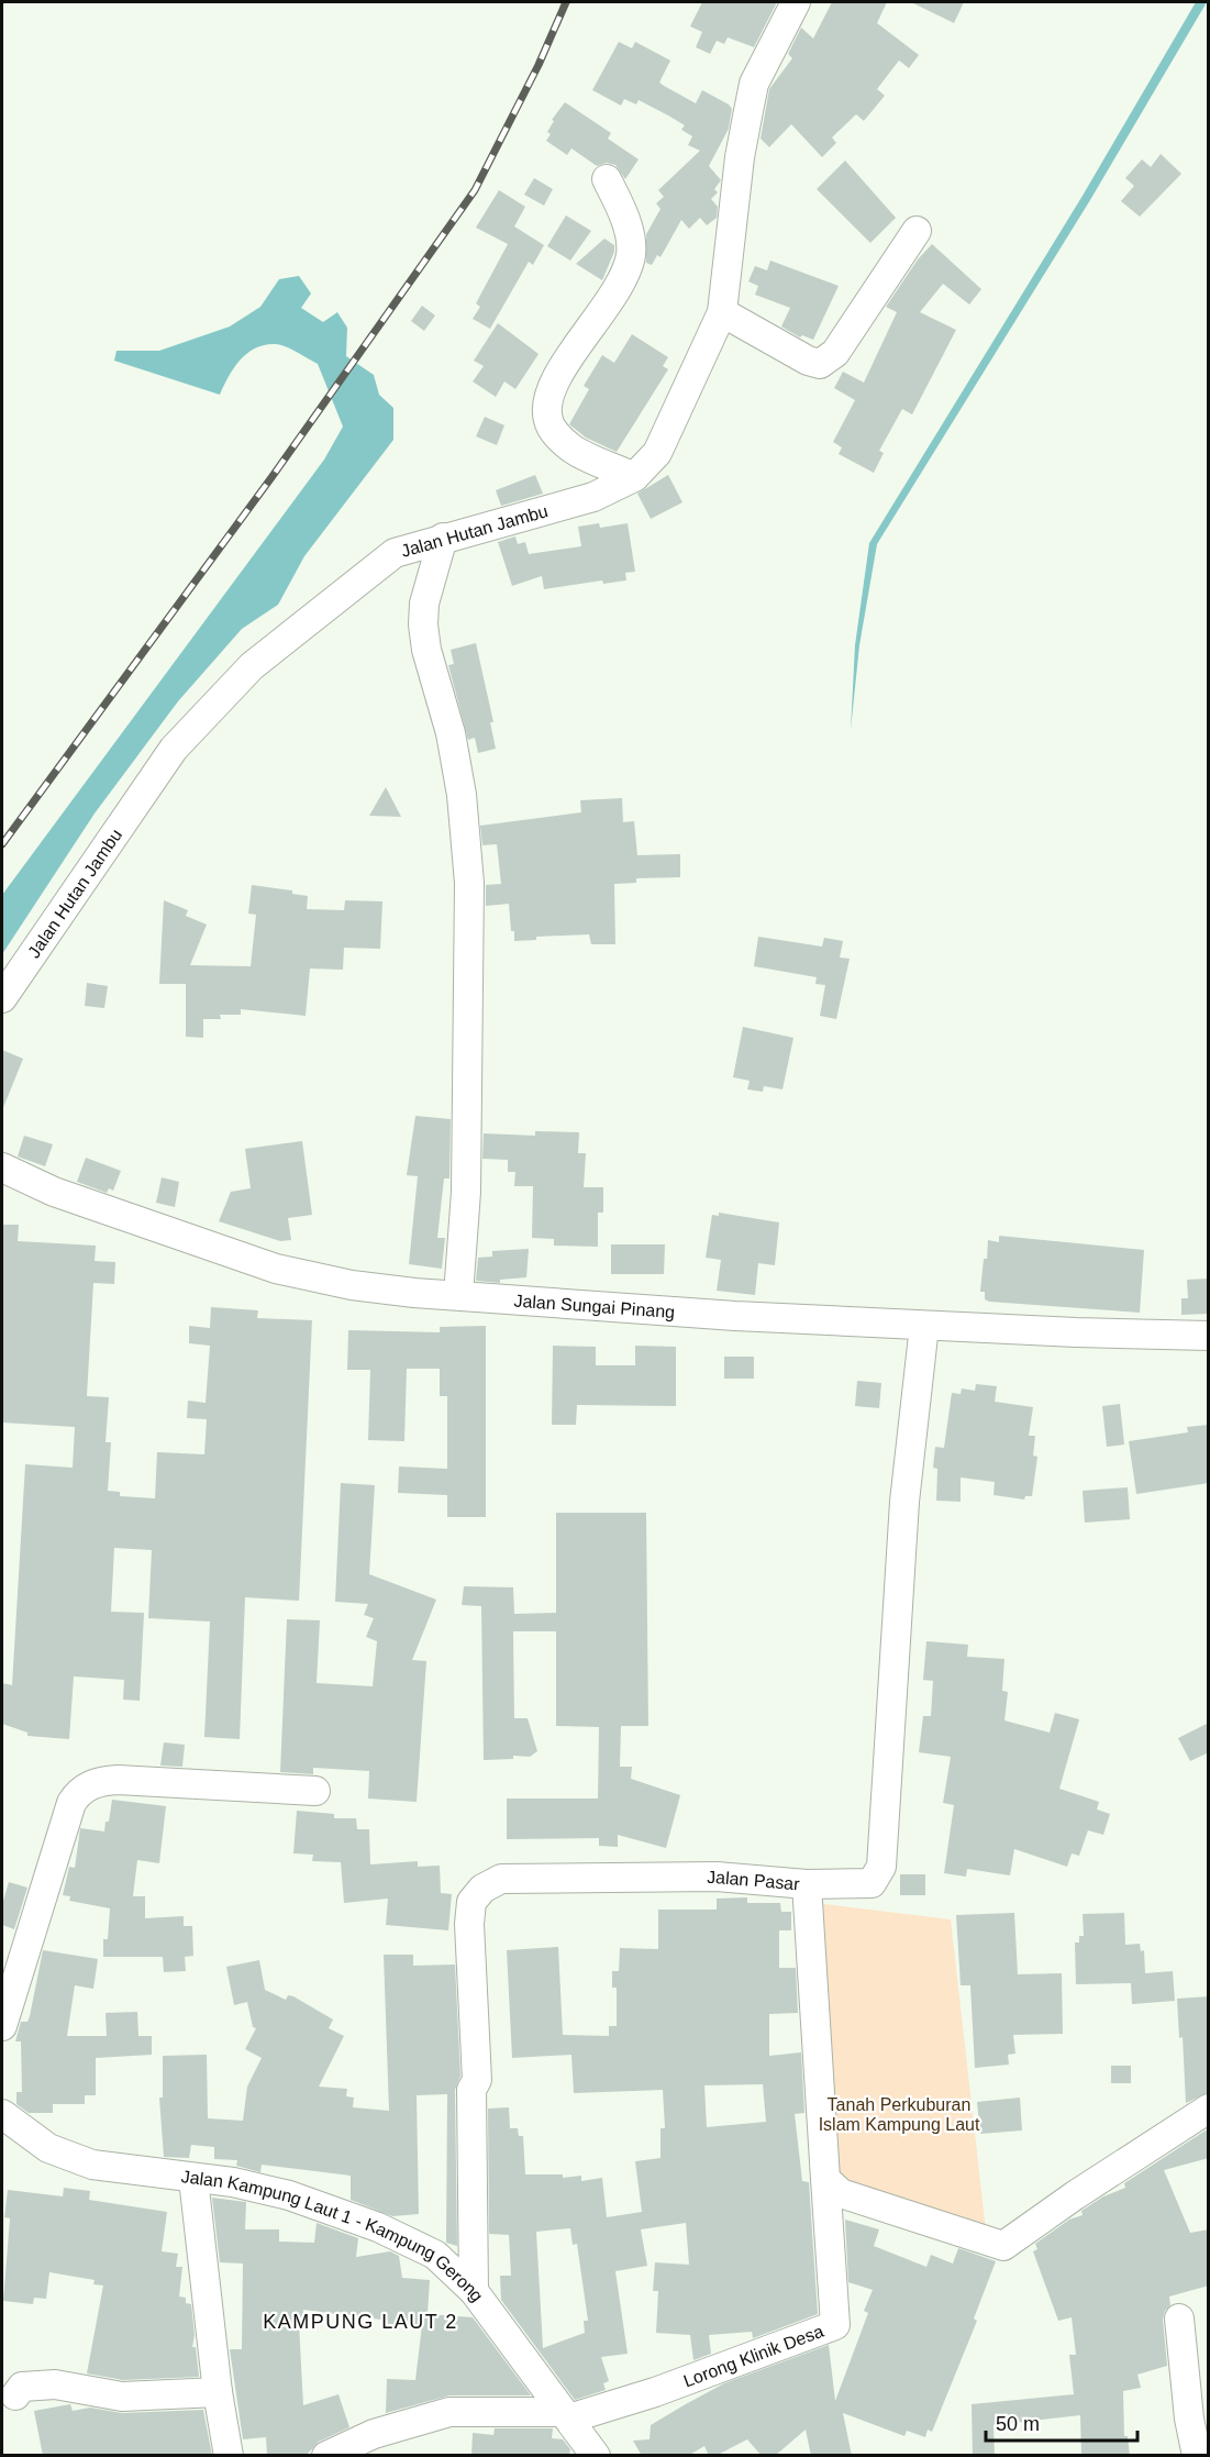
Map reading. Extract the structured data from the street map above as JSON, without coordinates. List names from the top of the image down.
{
  "streets": {
    "street": [
      "Jalan Hutan Jambu",
      "Jalan Sungai Pinang",
      "Jalan Pasar",
      "Jalan Kampung Laut 1 - Kampung Gerong",
      "Lorong Klinik Desa"
    ]
  },
  "crossings": [
    ["Jalan Sungai Pinang", "Jalan Pasar"],
    ["Jalan Pasar", "Jalan Kampung Laut 1 - Kampung Gerong"],
    ["Jalan Kampung Laut 1 - Kampung Gerong", "Lorong Klinik Desa"]
  ],
  "districts": ["KAMPUNG LAUT 2"],
  "parks": ["Tanah Perkuburan Islam Kampung Laut"],
  "scale_bar": "50 m"
}
